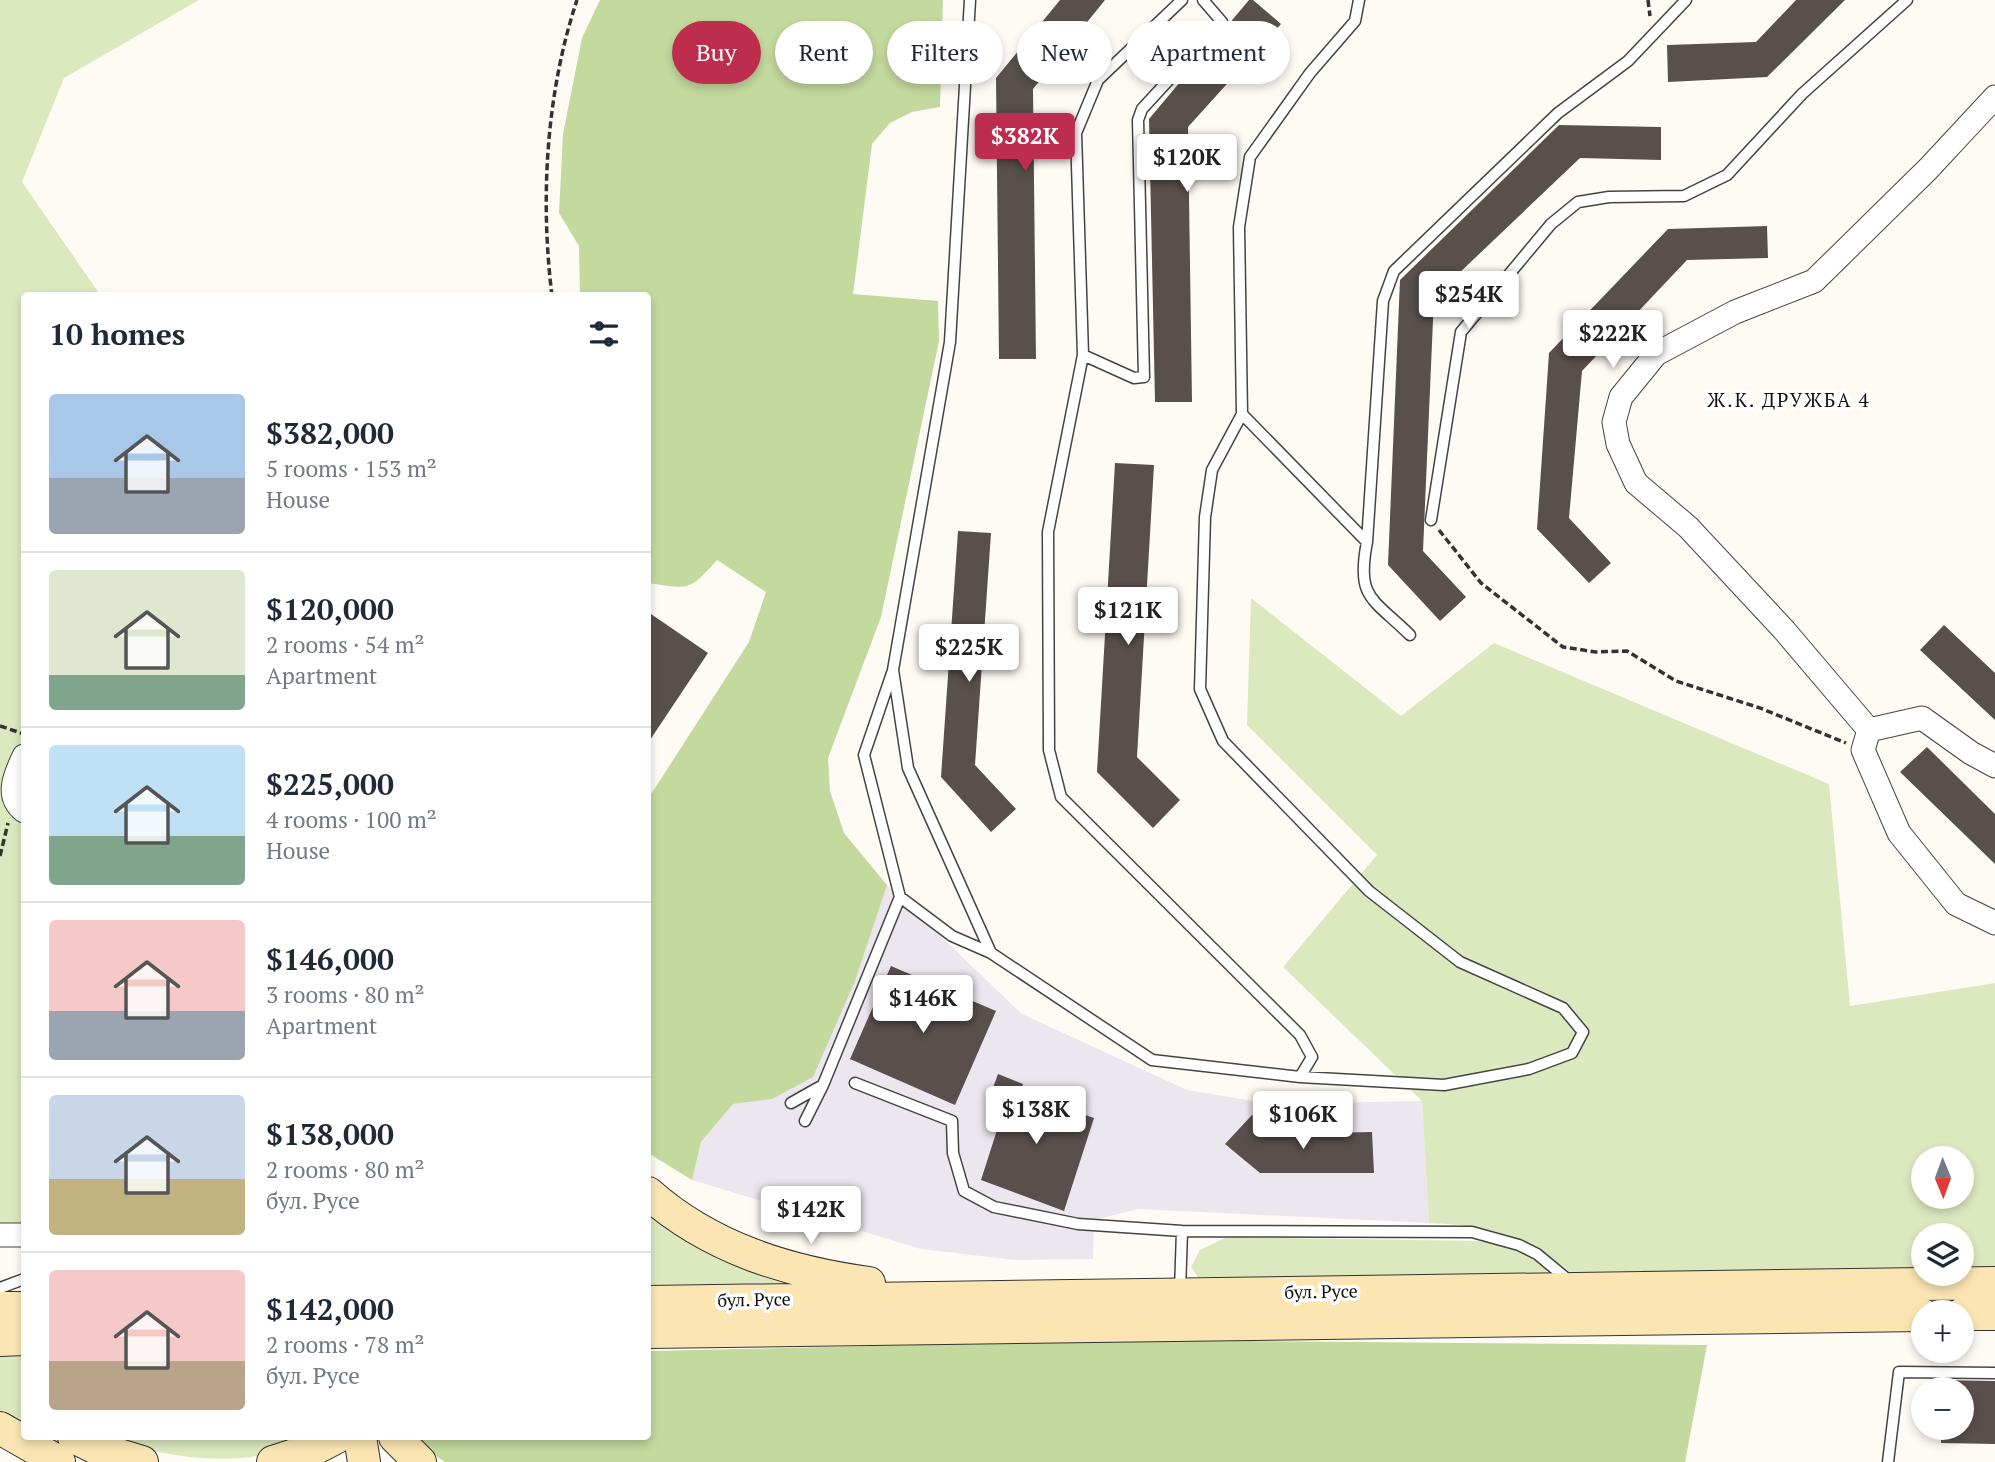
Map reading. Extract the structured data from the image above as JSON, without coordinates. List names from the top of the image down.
{
  "streets": {
    "main road": ["бул. Русе"]
  },
  "districts": ["Ж.К. ДРУЖБА 4"],
  "north": "bottom",
  "page": {
    "chip": [
      "Buy",
      "Rent",
      "Filters",
      "New",
      "Apartment"
    ],
    "price": [
      "$382K",
      "$120K",
      "$254K",
      "$222K",
      "$121K",
      "$225K",
      "$146K",
      "$138K",
      "$106K",
      "$142K"
    ],
    "heading": "10 homes",
    "list": [
      {
        "name": "$382,000",
        "note": "5 rooms · 153 m² · House"
      },
      {
        "name": "$120,000",
        "note": "2 rooms · 54 m² · Apartment"
      },
      {
        "name": "$225,000",
        "note": "4 rooms · 100 m² · House"
      },
      {
        "name": "$146,000",
        "note": "3 rooms · 80 m² · Apartment"
      },
      {
        "name": "$138,000",
        "note": "2 rooms · 80 m² · бул. Русе"
      },
      {
        "name": "$142,000",
        "note": "2 rooms · 78 m² · бул. Русе"
      }
    ],
    "map_buttons": ["+", "−"]
  }
}
